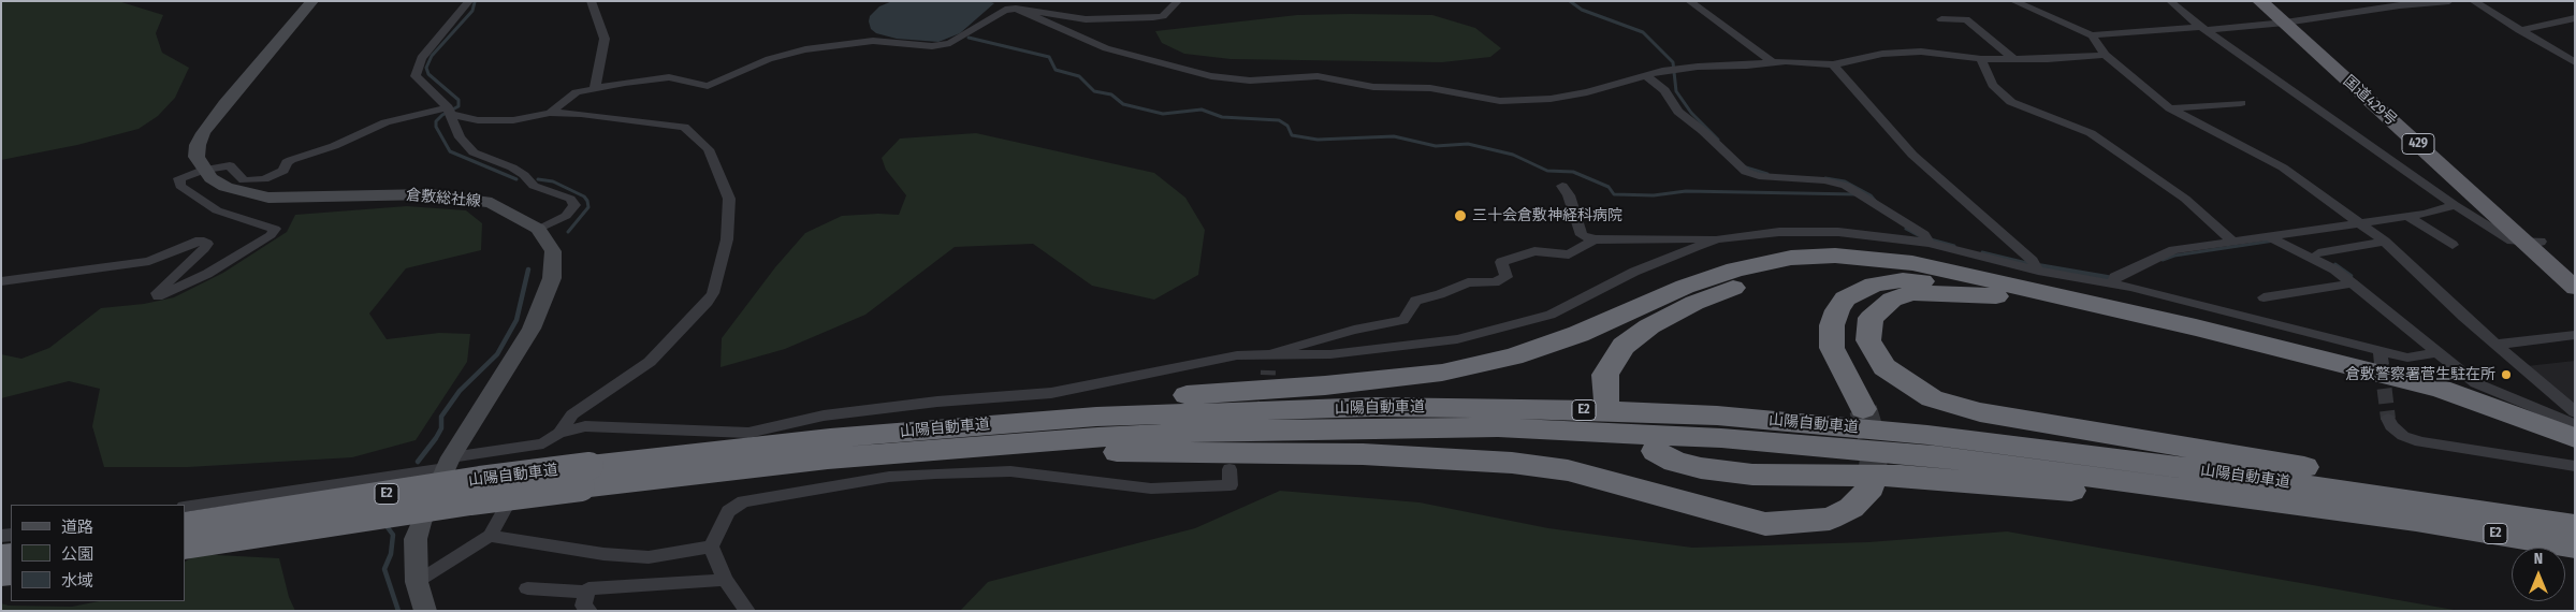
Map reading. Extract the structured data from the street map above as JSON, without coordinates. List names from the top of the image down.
{
  "streets": {
    "highway": [
      "国道429号",
      "429",
      "山陽自動車道",
      "E2"
    ],
    "main road": ["倉敷総社線"]
  },
  "places": ["三十会倉敷神経科病院", "倉敷警察署菅生駐在所"],
  "legend": ["道路", "公園", "水域"],
  "north": "top"
}
